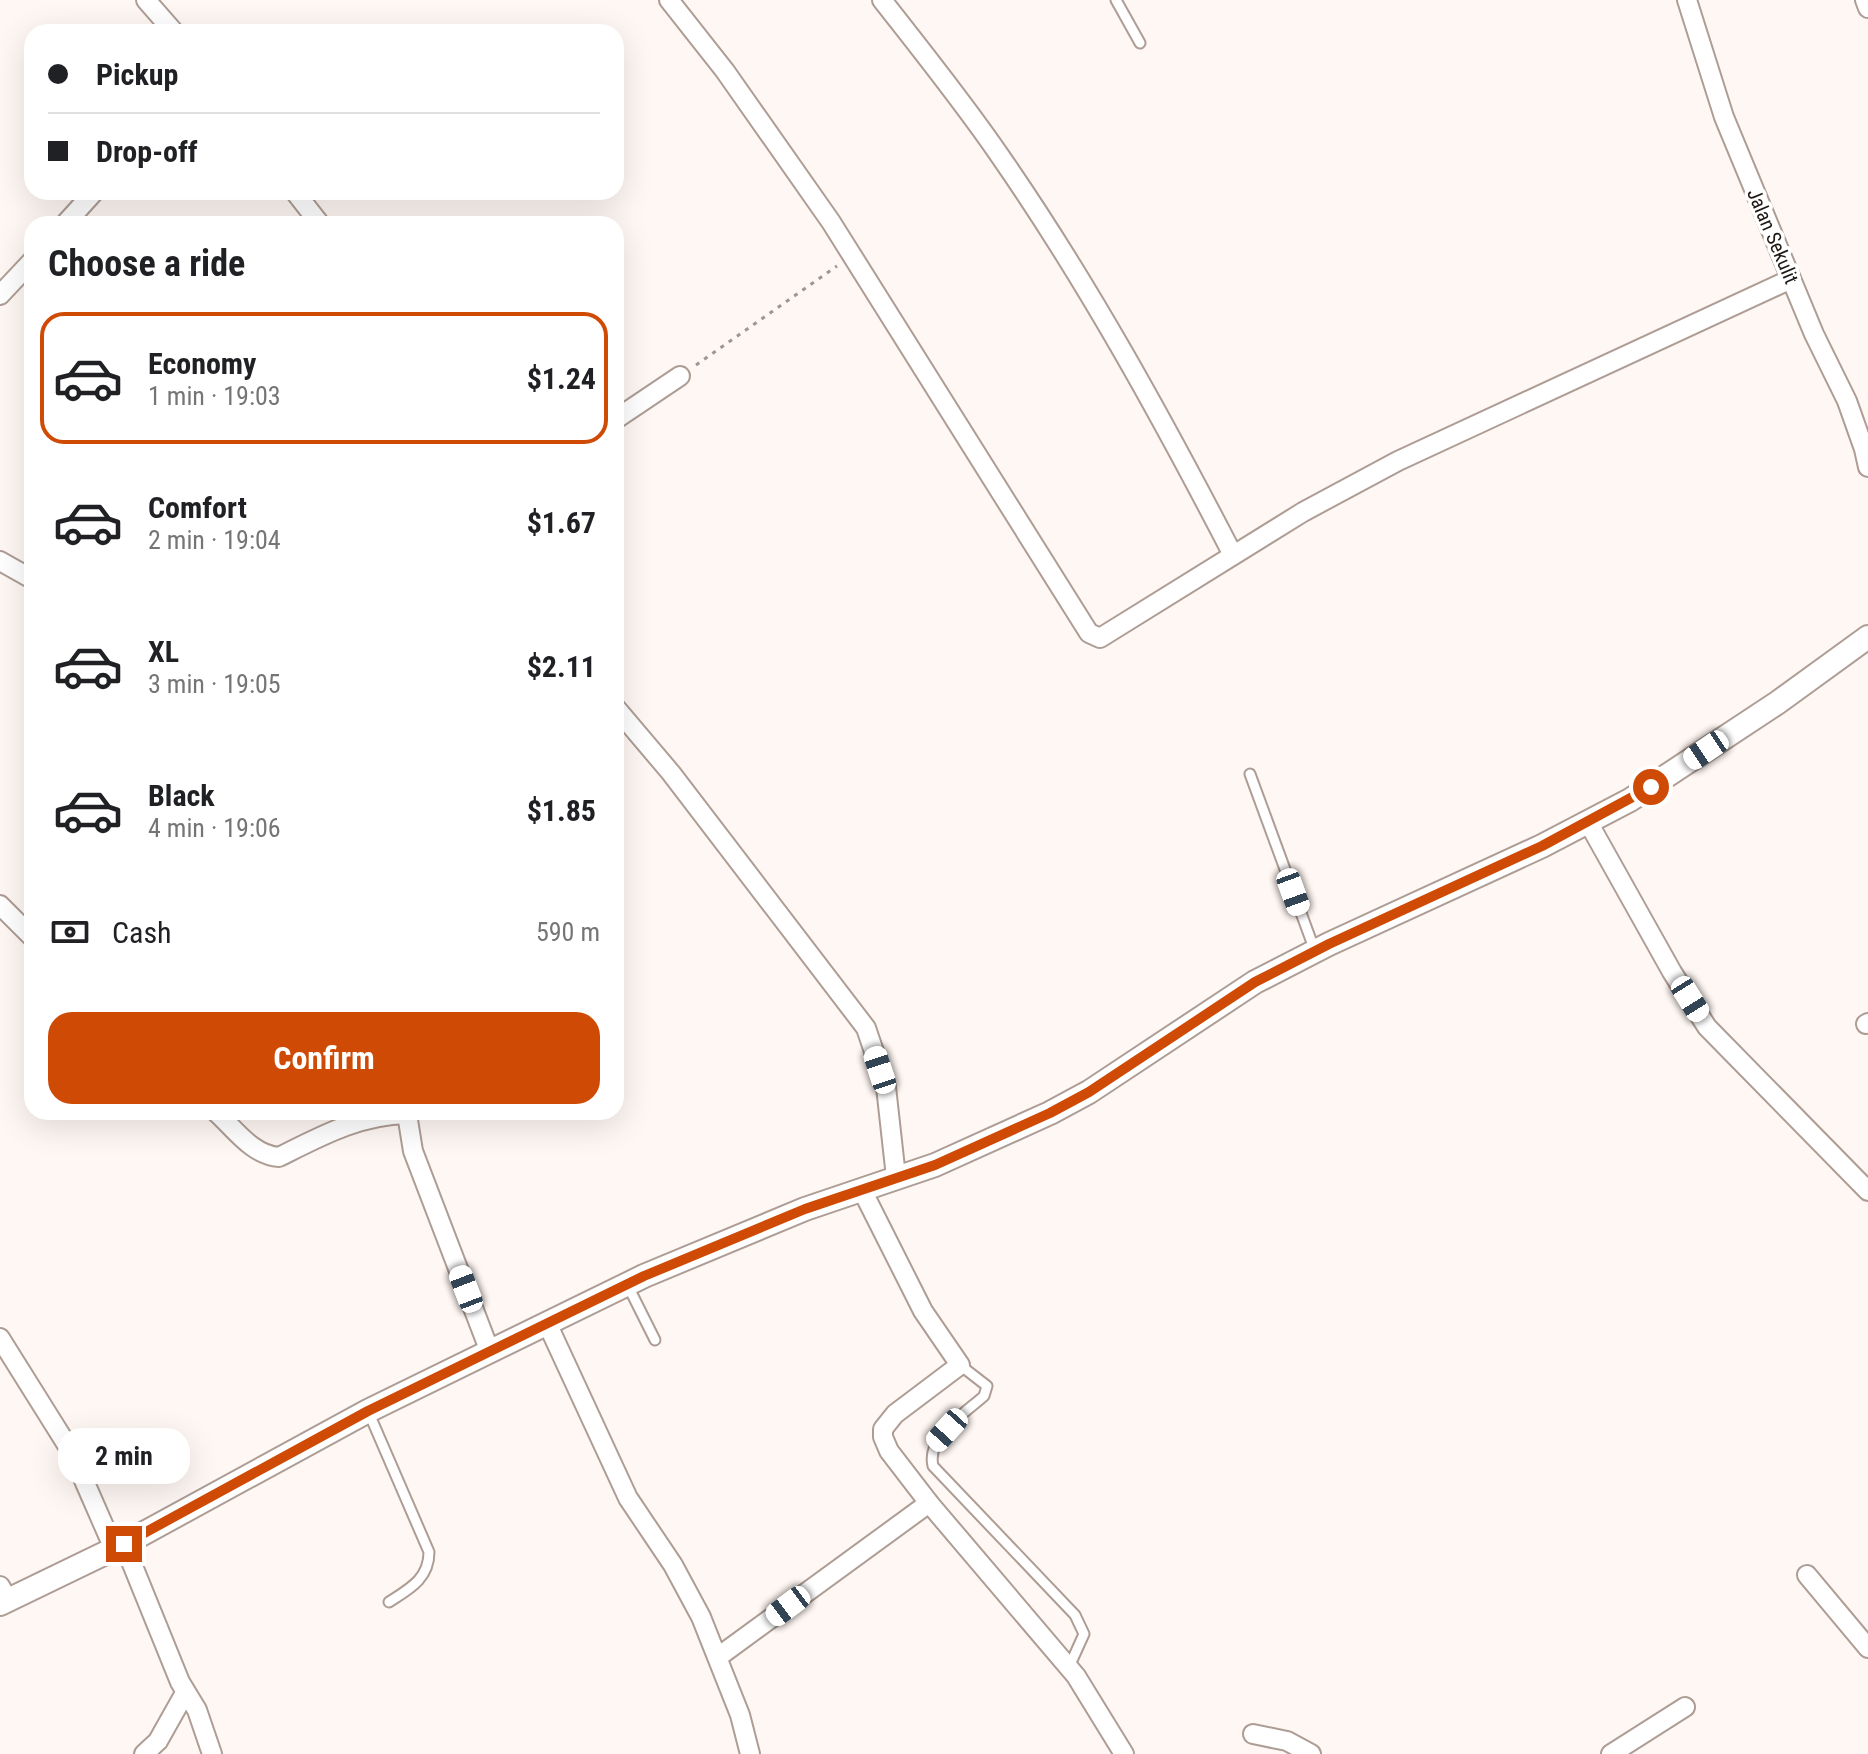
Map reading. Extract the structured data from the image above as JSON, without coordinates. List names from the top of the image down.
{
  "streets": {
    "street": ["Jalan Sekulit"]
  },
  "page": {
    "banner": ["Pickup", "Drop-off"],
    "heading": "Choose a ride",
    "list": [
      {
        "name": "Economy",
        "note": "1 min · 19:03",
        "value": "$1.24"
      },
      {
        "name": "Comfort",
        "note": "2 min · 19:04",
        "value": "$1.67"
      },
      {
        "name": "XL",
        "note": "3 min · 19:05",
        "value": "$2.11"
      },
      {
        "name": "Black",
        "note": "4 min · 19:06",
        "value": "$1.85"
      }
    ],
    "pay": ["Cash", "590 m"],
    "buttons": "Confirm",
    "bubble": "2 min"
  }
}
